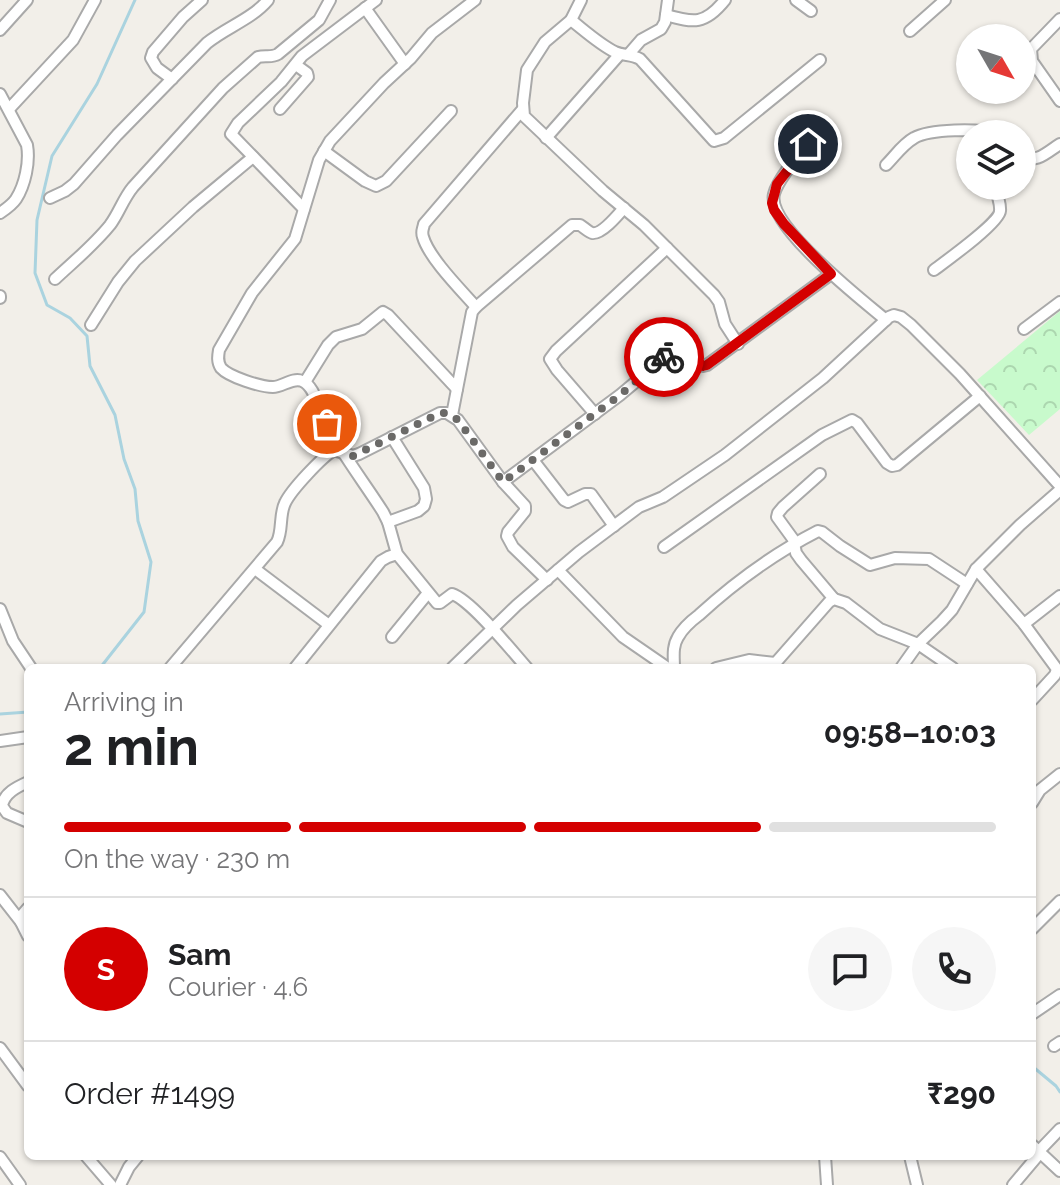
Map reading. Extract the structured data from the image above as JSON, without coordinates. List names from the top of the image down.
{
  "north": "bottom right",
  "page": {
    "heading": ["2 min", "Arriving in", "09:58–10:03"],
    "panel": [
      "Sam",
      "Courier · 4.6",
      "Order #1499",
      "₹290"
    ],
    "bar": "On the way · 230 m",
    "round": "S"
  }
}
